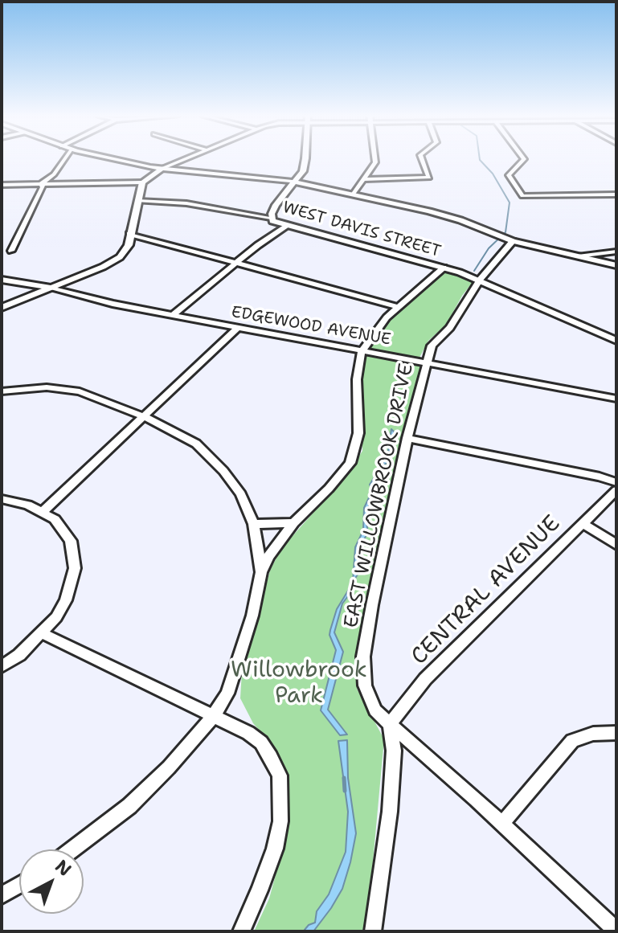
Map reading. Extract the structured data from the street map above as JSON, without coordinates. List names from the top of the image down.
{
  "streets": {
    "street": [
      "WEST DAVIS STREET",
      "EDGEWOOD AVENUE",
      "EAST WILLOWBROOK DRIVE",
      "CENTRAL AVENUE"
    ]
  },
  "crossings": [
    ["WEST DAVIS STREET", "EAST WILLOWBROOK DRIVE"],
    ["EDGEWOOD AVENUE", "EAST WILLOWBROOK DRIVE"],
    ["EAST WILLOWBROOK DRIVE", "CENTRAL AVENUE"]
  ],
  "parks": ["Willowbrook Park"],
  "north": "top right"
}
